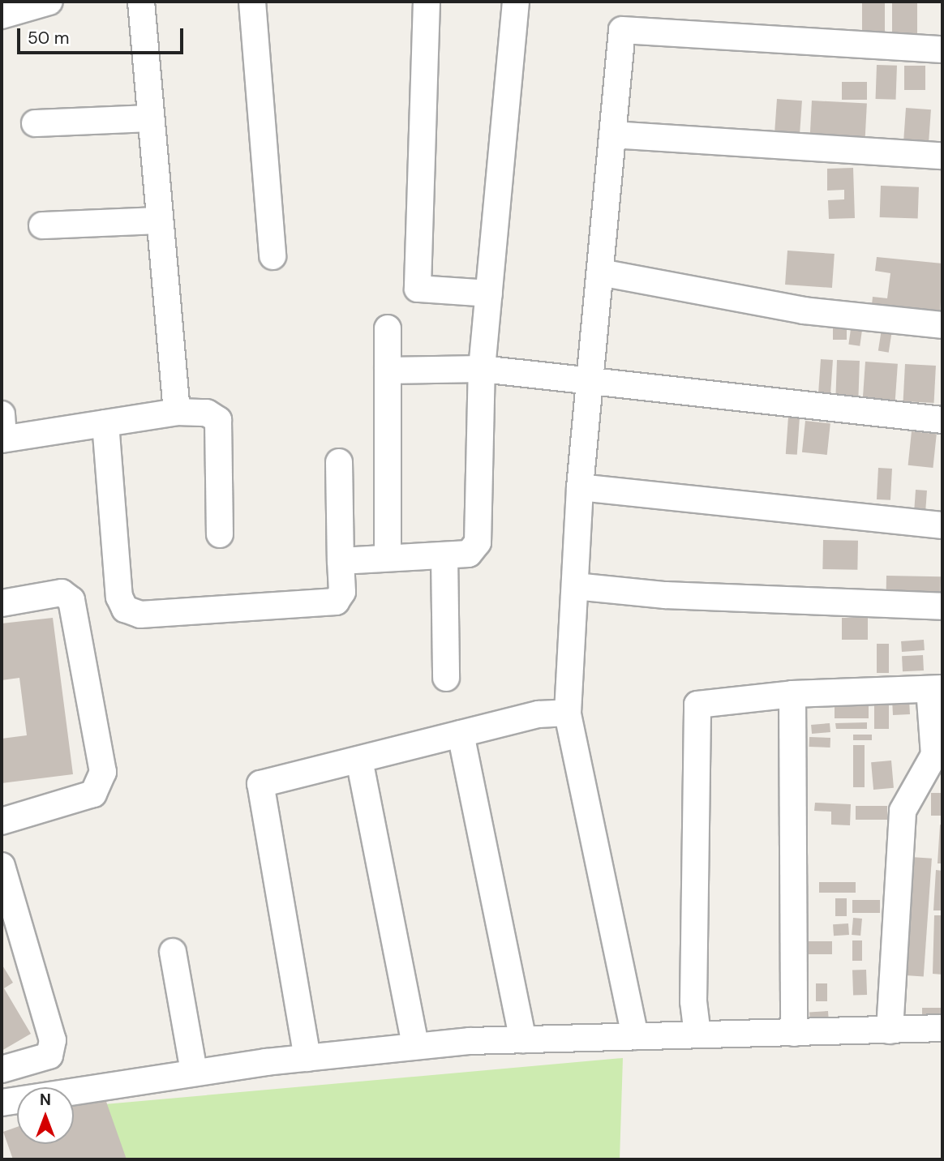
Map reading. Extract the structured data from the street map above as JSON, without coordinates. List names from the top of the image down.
{
  "scale_bar": "50 m",
  "north": "top"
}
